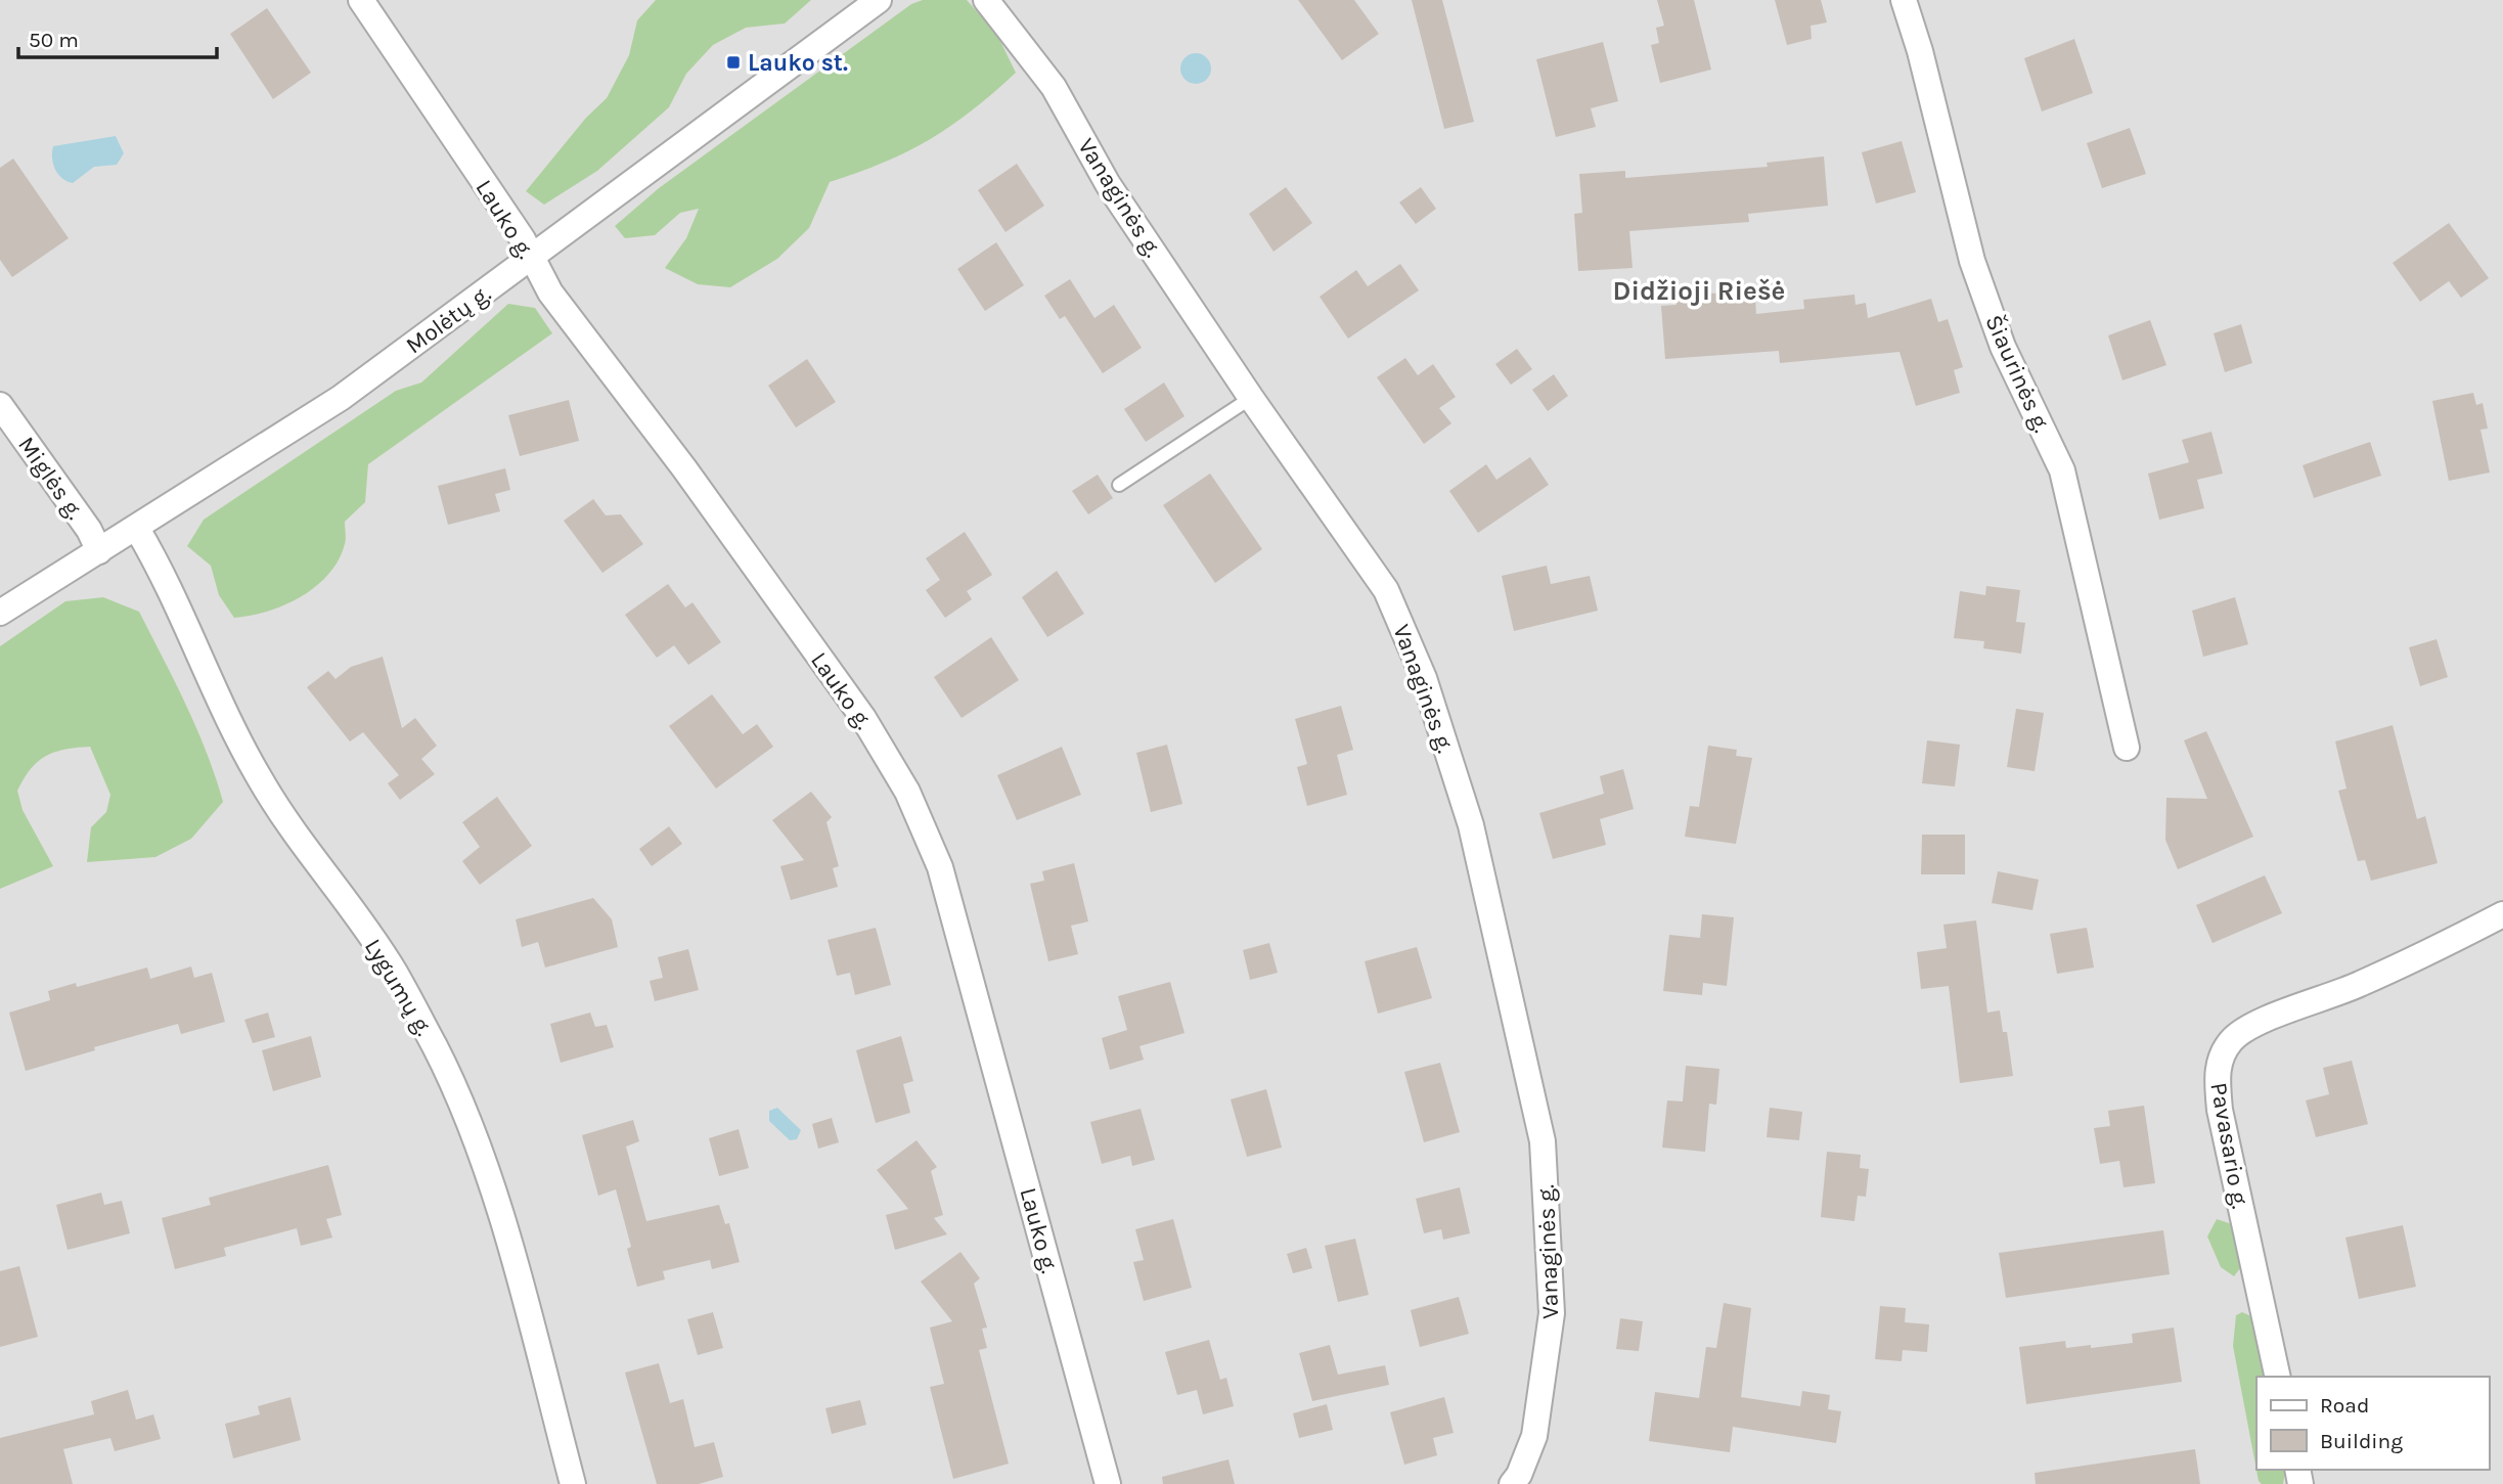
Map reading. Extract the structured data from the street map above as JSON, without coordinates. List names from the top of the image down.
{
  "streets": {
    "street": [
      "Vanaginės g.",
      "Lauko g.",
      "Molėtų g.",
      "Šiaurinės g.",
      "Miglės g.",
      "Lygumų g.",
      "Pavasario g."
    ]
  },
  "crossings": [
    ["Lauko g.", "Molėtų g."],
    ["Molėtų g.", "Miglės g."],
    ["Molėtų g.", "Lygumų g."]
  ],
  "districts": ["Didžioji Riešė"],
  "places": {
    "transit": ["Lauko st."]
  },
  "legend": ["Road", "Building"],
  "scale_bar": "50 m"
}
